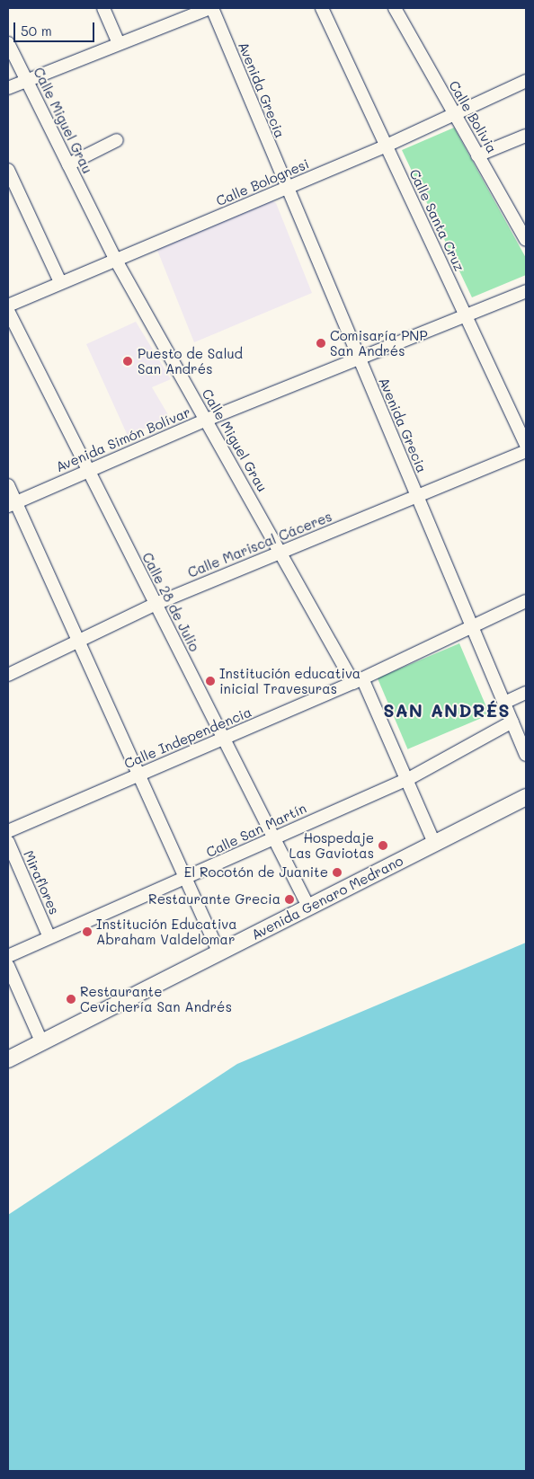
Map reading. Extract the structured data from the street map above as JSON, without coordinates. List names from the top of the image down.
{
  "streets": {
    "main road": ["Avenida Genaro Medrano"],
    "street": [
      "Avenida Grecia",
      "Calle Bolivia",
      "Calle Miguel Grau",
      "Calle Bolognesi",
      "Calle Santa Cruz",
      "Avenida Simón Bolívar",
      "Calle Mariscal Cáceres",
      "Calle 28 de Julio",
      "Calle Independencia",
      "Calle San Martín",
      "Miraflores"
    ]
  },
  "crossings": [
    ["Avenida Grecia", "Calle Bolognesi"],
    ["Avenida Grecia", "Avenida Simón Bolívar"],
    ["Avenida Grecia", "Calle Mariscal Cáceres"],
    ["Avenida Grecia", "Calle Independencia"],
    ["Avenida Grecia", "Calle San Martín"],
    ["Calle Bolivia", "Calle Bolognesi"],
    ["Calle Miguel Grau", "Calle Bolognesi"],
    ["Calle Miguel Grau", "Avenida Simón Bolívar"],
    ["Calle Miguel Grau", "Calle Mariscal Cáceres"],
    ["Calle Miguel Grau", "Calle Independencia"],
    ["Calle Miguel Grau", "Calle San Martín"],
    ["Calle Miguel Grau", "Avenida Genaro Medrano"],
    ["Calle Bolognesi", "Calle Santa Cruz"],
    ["Calle Santa Cruz", "Avenida Simón Bolívar"],
    ["Avenida Simón Bolívar", "Calle 28 de Julio"],
    ["Calle Mariscal Cáceres", "Calle 28 de Julio"],
    ["Calle 28 de Julio", "Calle Independencia"],
    ["Calle 28 de Julio", "Calle San Martín"],
    ["Calle 28 de Julio", "Avenida Genaro Medrano"],
    ["Calle San Martín", "Miraflores"]
  ],
  "districts": ["SAN ANDRÉS"],
  "places": [
    "Comisaría PNP San Andrés",
    "Puesto de Salud San Andrés",
    "Institución educativa inicial Travesuras",
    "Hospedaje Las Gaviotas",
    "El Rocotón de Juanite",
    "Restaurante Grecia",
    "Institución Educativa Abraham Valdelomar",
    "Restaurante Cevichería San Andrés"
  ],
  "scale_bar": "50 m"
}
